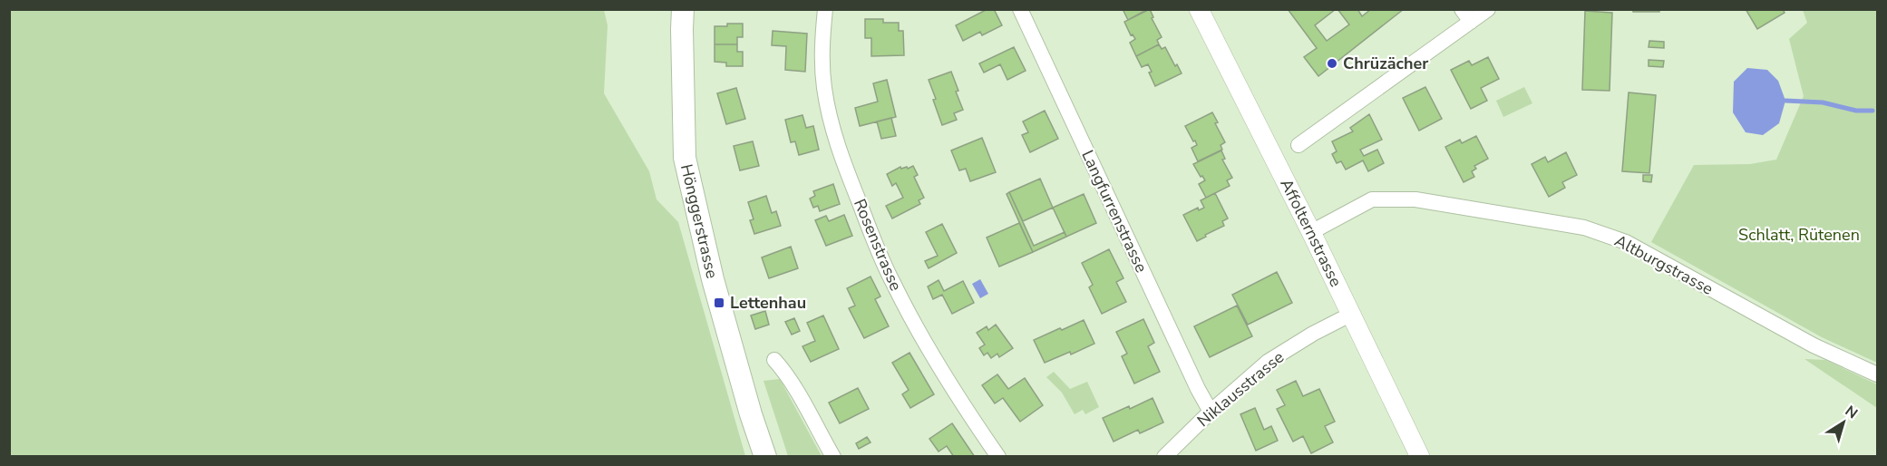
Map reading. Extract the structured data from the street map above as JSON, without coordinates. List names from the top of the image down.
{
  "streets": {
    "main road": ["Hönggerstrasse"],
    "street": [
      "Langfurrenstrasse",
      "Affolternstrasse",
      "Rosenstrasse",
      "Altburgstrasse",
      "Niklausstrasse"
    ]
  },
  "crossings": [
    ["Langfurrenstrasse", "Niklausstrasse"],
    ["Affolternstrasse", "Altburgstrasse"],
    ["Affolternstrasse", "Niklausstrasse"]
  ],
  "parks": ["Schlatt, Rütenen"],
  "places": {
    "other": ["Chrüzächer"],
    "transit": ["Lettenhau"]
  },
  "north": "top right"
}
